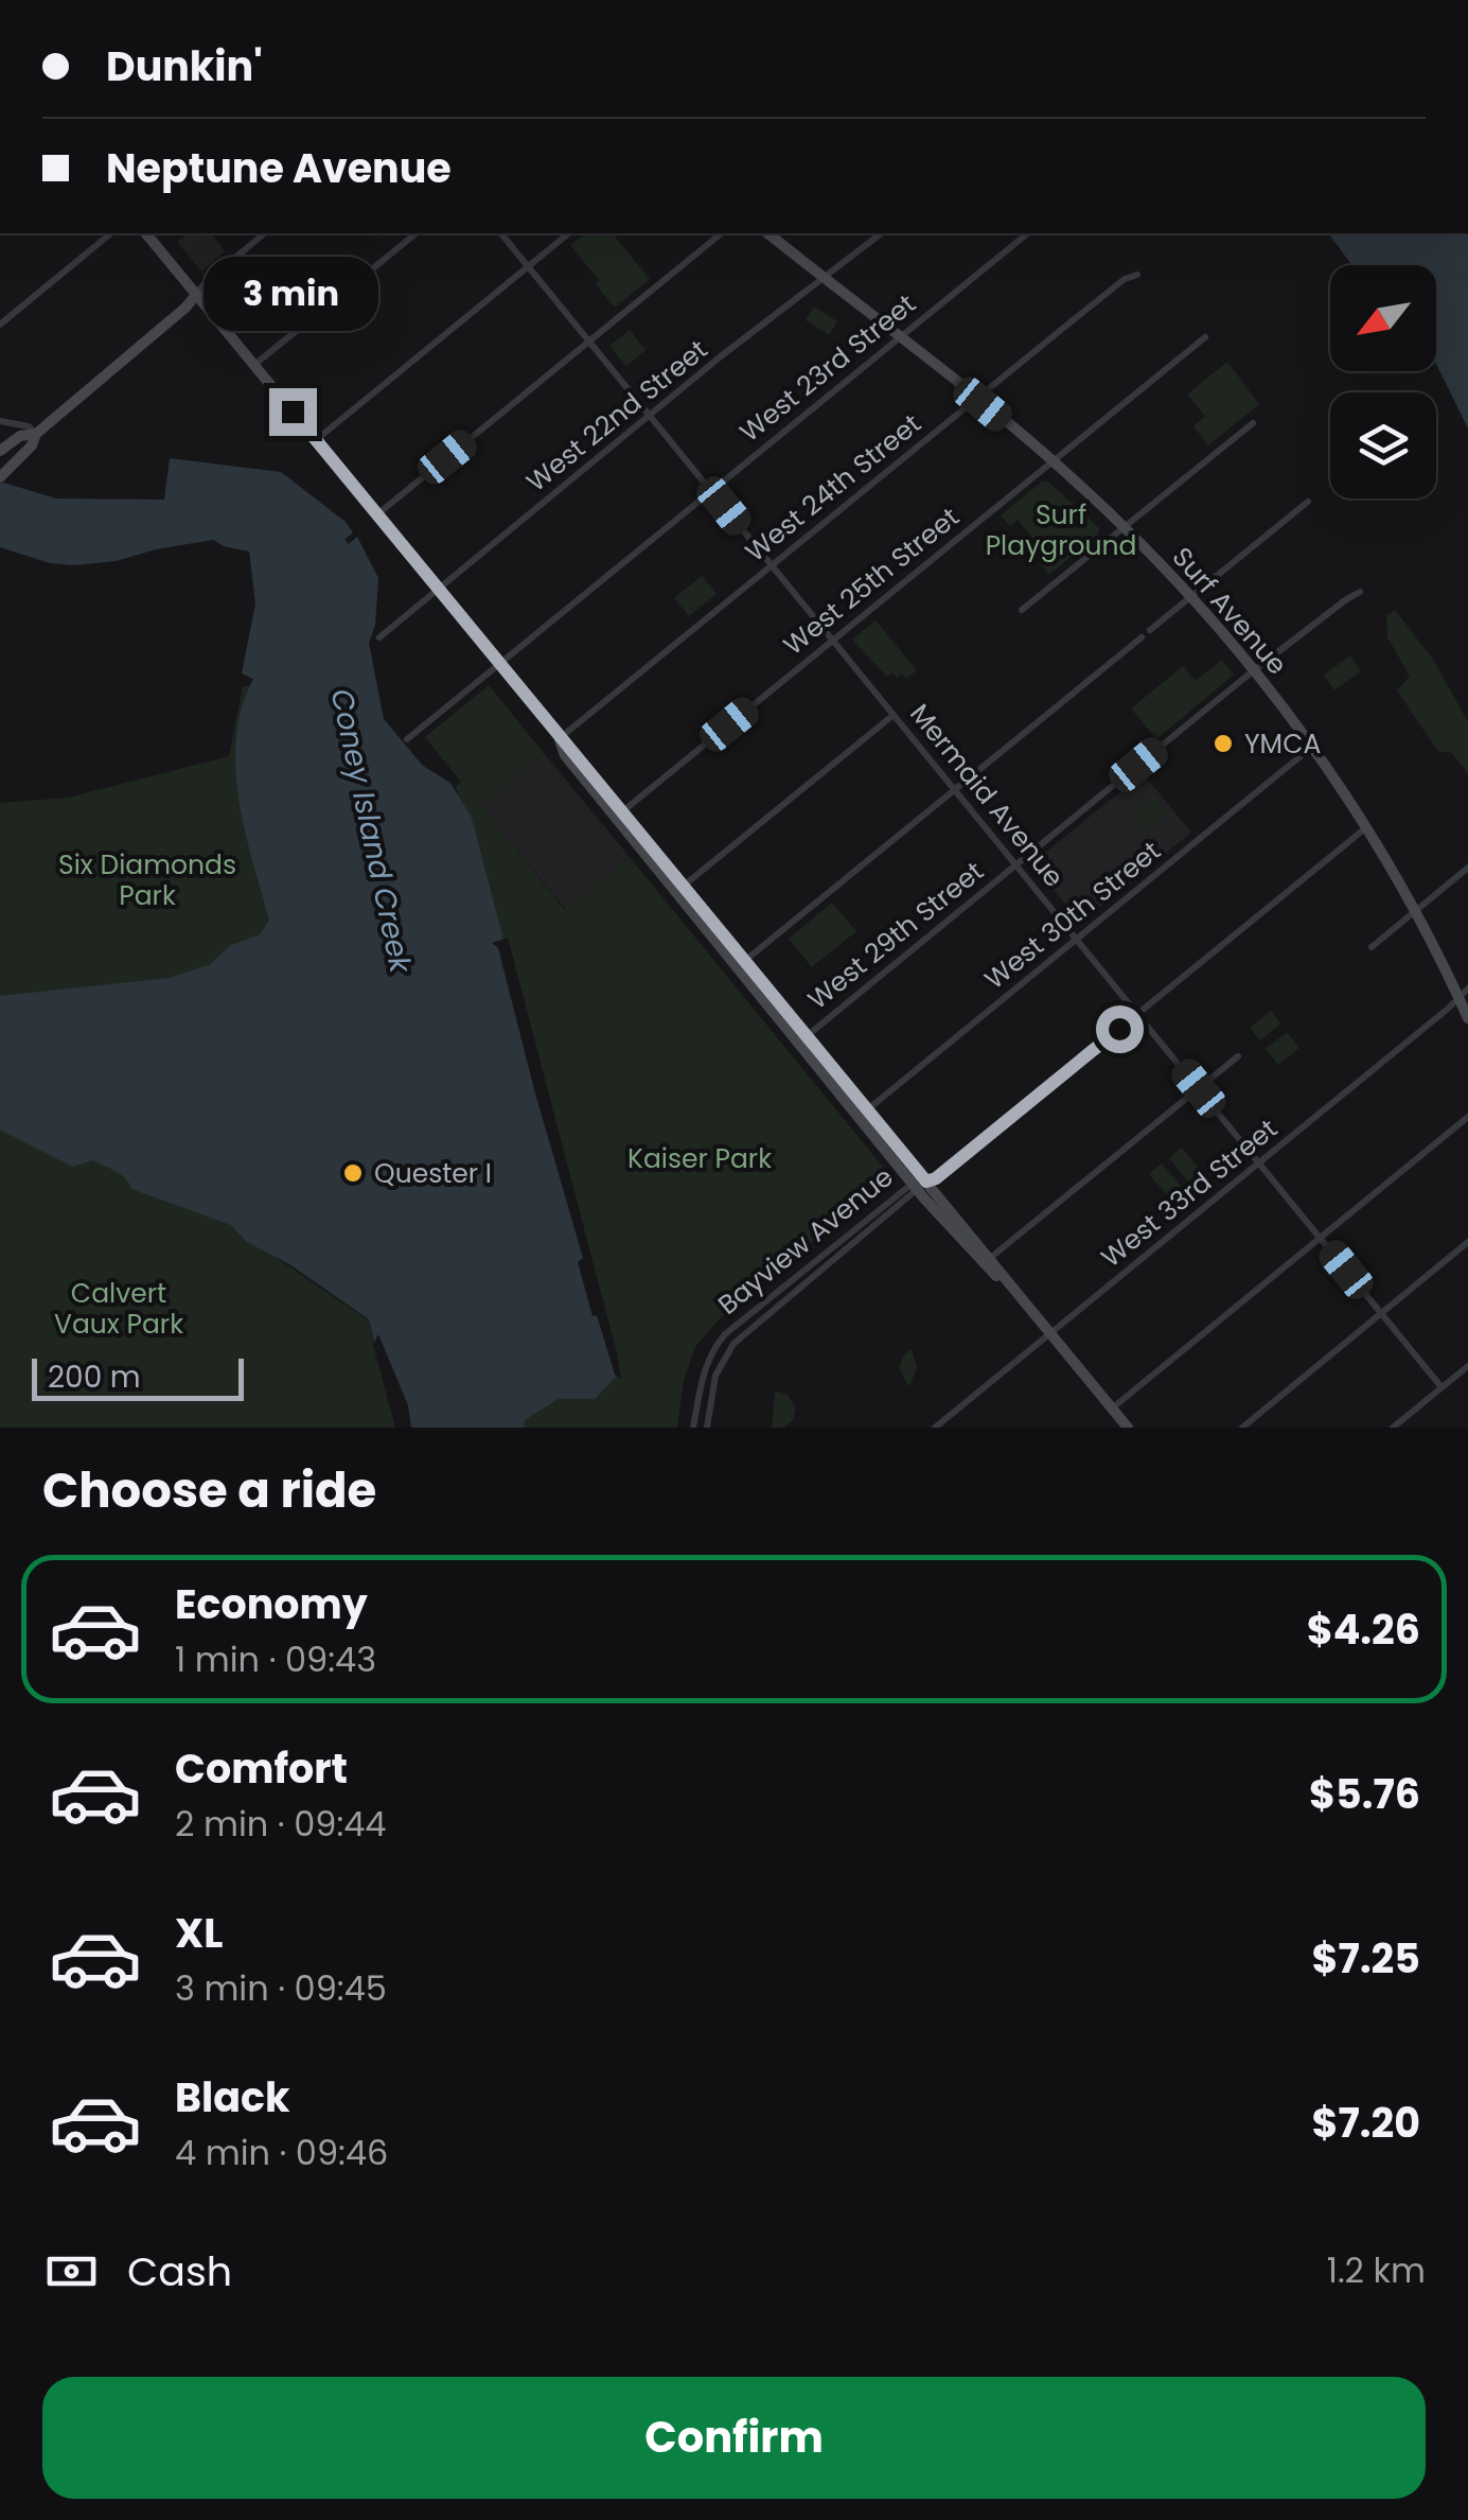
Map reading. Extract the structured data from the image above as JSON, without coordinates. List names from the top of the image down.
{
  "streets": {
    "main road": ["Surf Avenue"],
    "street": [
      "West 23rd Street",
      "West 22nd Street",
      "West 24th Street",
      "West 25th Street",
      "Mermaid Avenue",
      "West 30th Street",
      "West 29th Street",
      "West 33rd Street",
      "Bayview Avenue"
    ]
  },
  "crossings": [
    ["West 23rd Street", "Surf Avenue"],
    ["West 23rd Street", "Mermaid Avenue"],
    ["West 22nd Street", "Surf Avenue"],
    ["West 22nd Street", "Mermaid Avenue"],
    ["West 24th Street", "Surf Avenue"],
    ["West 24th Street", "Mermaid Avenue"],
    ["West 25th Street", "Surf Avenue"],
    ["West 25th Street", "Mermaid Avenue"],
    ["Surf Avenue", "West 30th Street"],
    ["Surf Avenue", "West 29th Street"],
    ["Surf Avenue", "West 33rd Street"],
    ["Mermaid Avenue", "West 30th Street"],
    ["Mermaid Avenue", "West 29th Street"],
    ["Mermaid Avenue", "West 33rd Street"]
  ],
  "water": ["Coney Island Creek"],
  "parks": [
    "Surf Playground",
    "Six Diamonds Park",
    "Kaiser Park",
    "Calvert Vaux Park"
  ],
  "places": ["YMCA", "Quester I"],
  "scale_bar": "200 m",
  "north": "bottom left",
  "page": {
    "banner": ["Dunkin'", "Neptune Avenue"],
    "bubble": "3 min",
    "scale": "200 m",
    "heading": "Choose a ride",
    "list": [
      {
        "name": "Economy",
        "note": "1 min · 09:43",
        "value": "$4.26"
      },
      {
        "name": "Comfort",
        "note": "2 min · 09:44",
        "value": "$5.76"
      },
      {
        "name": "XL",
        "note": "3 min · 09:45",
        "value": "$7.25"
      },
      {
        "name": "Black",
        "note": "4 min · 09:46",
        "value": "$7.20"
      }
    ],
    "pay": ["Cash", "1.2 km"],
    "buttons": "Confirm"
  }
}
